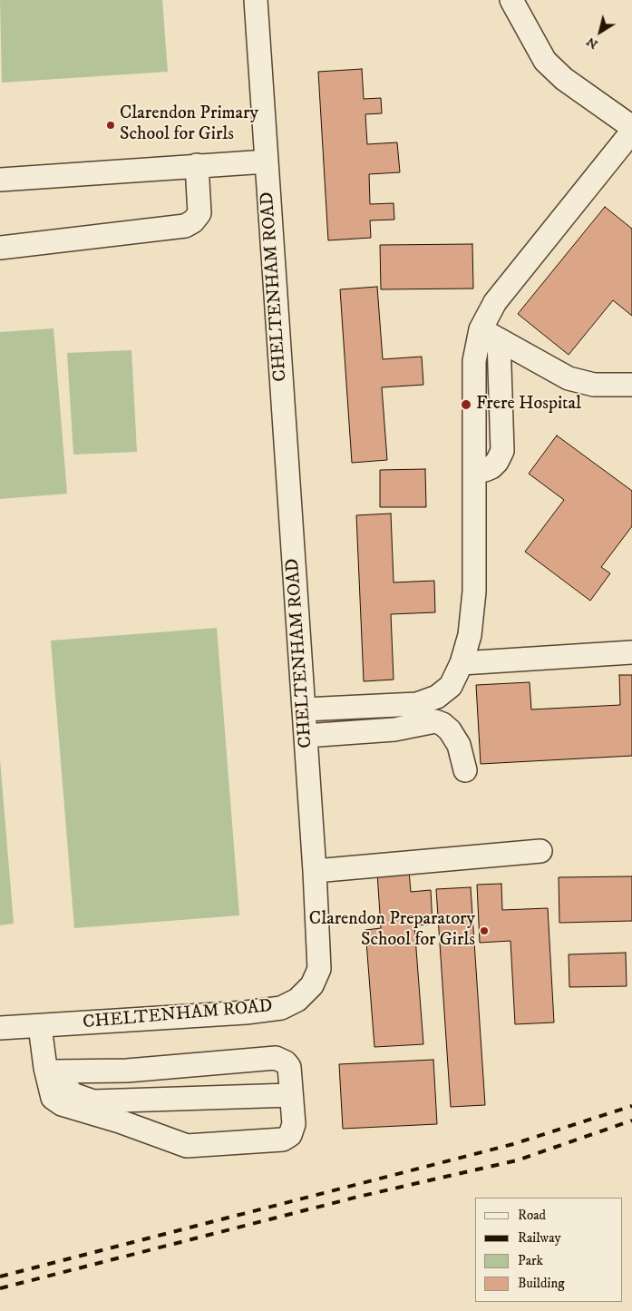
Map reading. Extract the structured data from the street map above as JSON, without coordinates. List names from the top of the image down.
{
  "streets": {
    "street": ["CHELTENHAM ROAD"]
  },
  "places": ["Clarendon Primary School for Girls", "Frere Hospital", "Clarendon Preparatory School for Girls"],
  "legend": [
    "Road",
    "Railway",
    "Park",
    "Building"
  ],
  "north": "bottom left"
}
